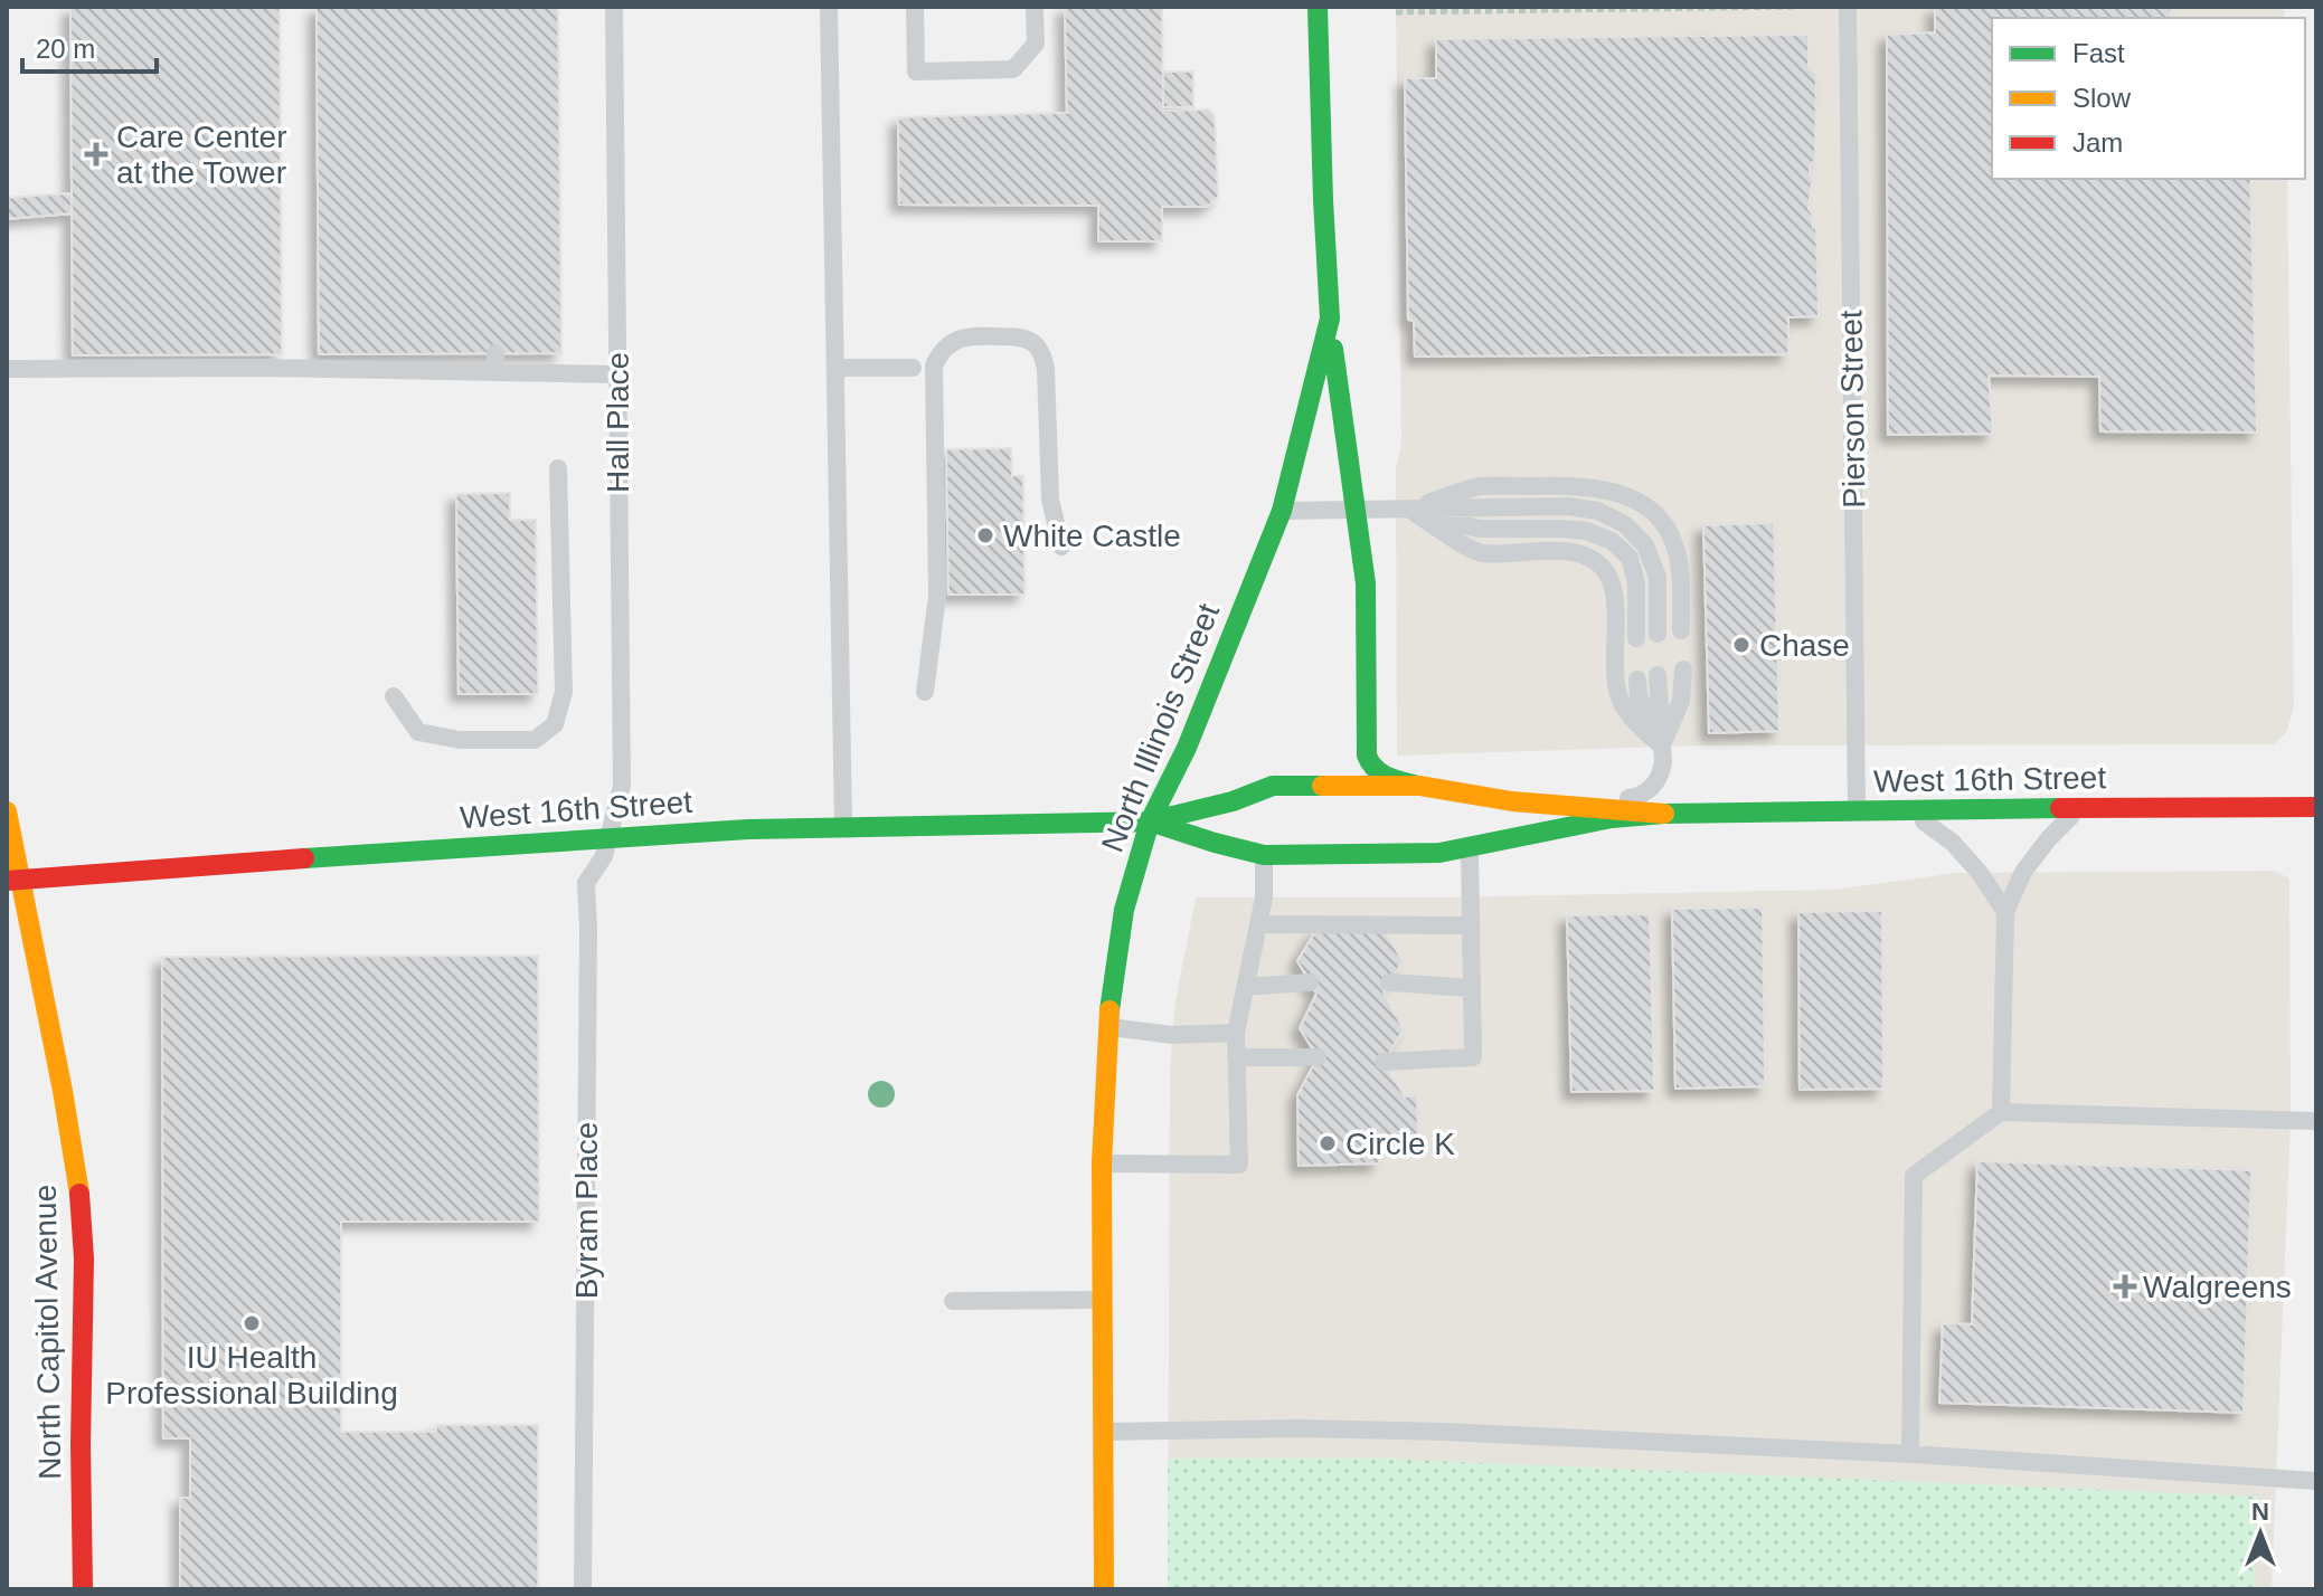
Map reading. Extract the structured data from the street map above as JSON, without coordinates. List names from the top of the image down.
{
  "streets": {
    "main road": ["North Illinois Street", "West 16th Street", "North Capitol Avenue"],
    "lane": ["Pierson Street", "Hall Place", "Byram Place"]
  },
  "crossings": [
    ["Pierson Street", "West 16th Street"],
    ["Hall Place", "West 16th Street"],
    ["Hall Place", "Byram Place"],
    ["North Illinois Street", "West 16th Street"],
    ["West 16th Street", "Byram Place"],
    ["West 16th Street", "North Capitol Avenue"]
  ],
  "places": {
    "health": ["Care Center at the Tower", "Walgreens"],
    "other": [
      "White Castle",
      "Chase",
      "Circle K",
      "IU Health Professional Building"
    ]
  },
  "legend": ["Fast", "Slow", "Jam"],
  "scale_bar": "20 m",
  "north": "top"
}
